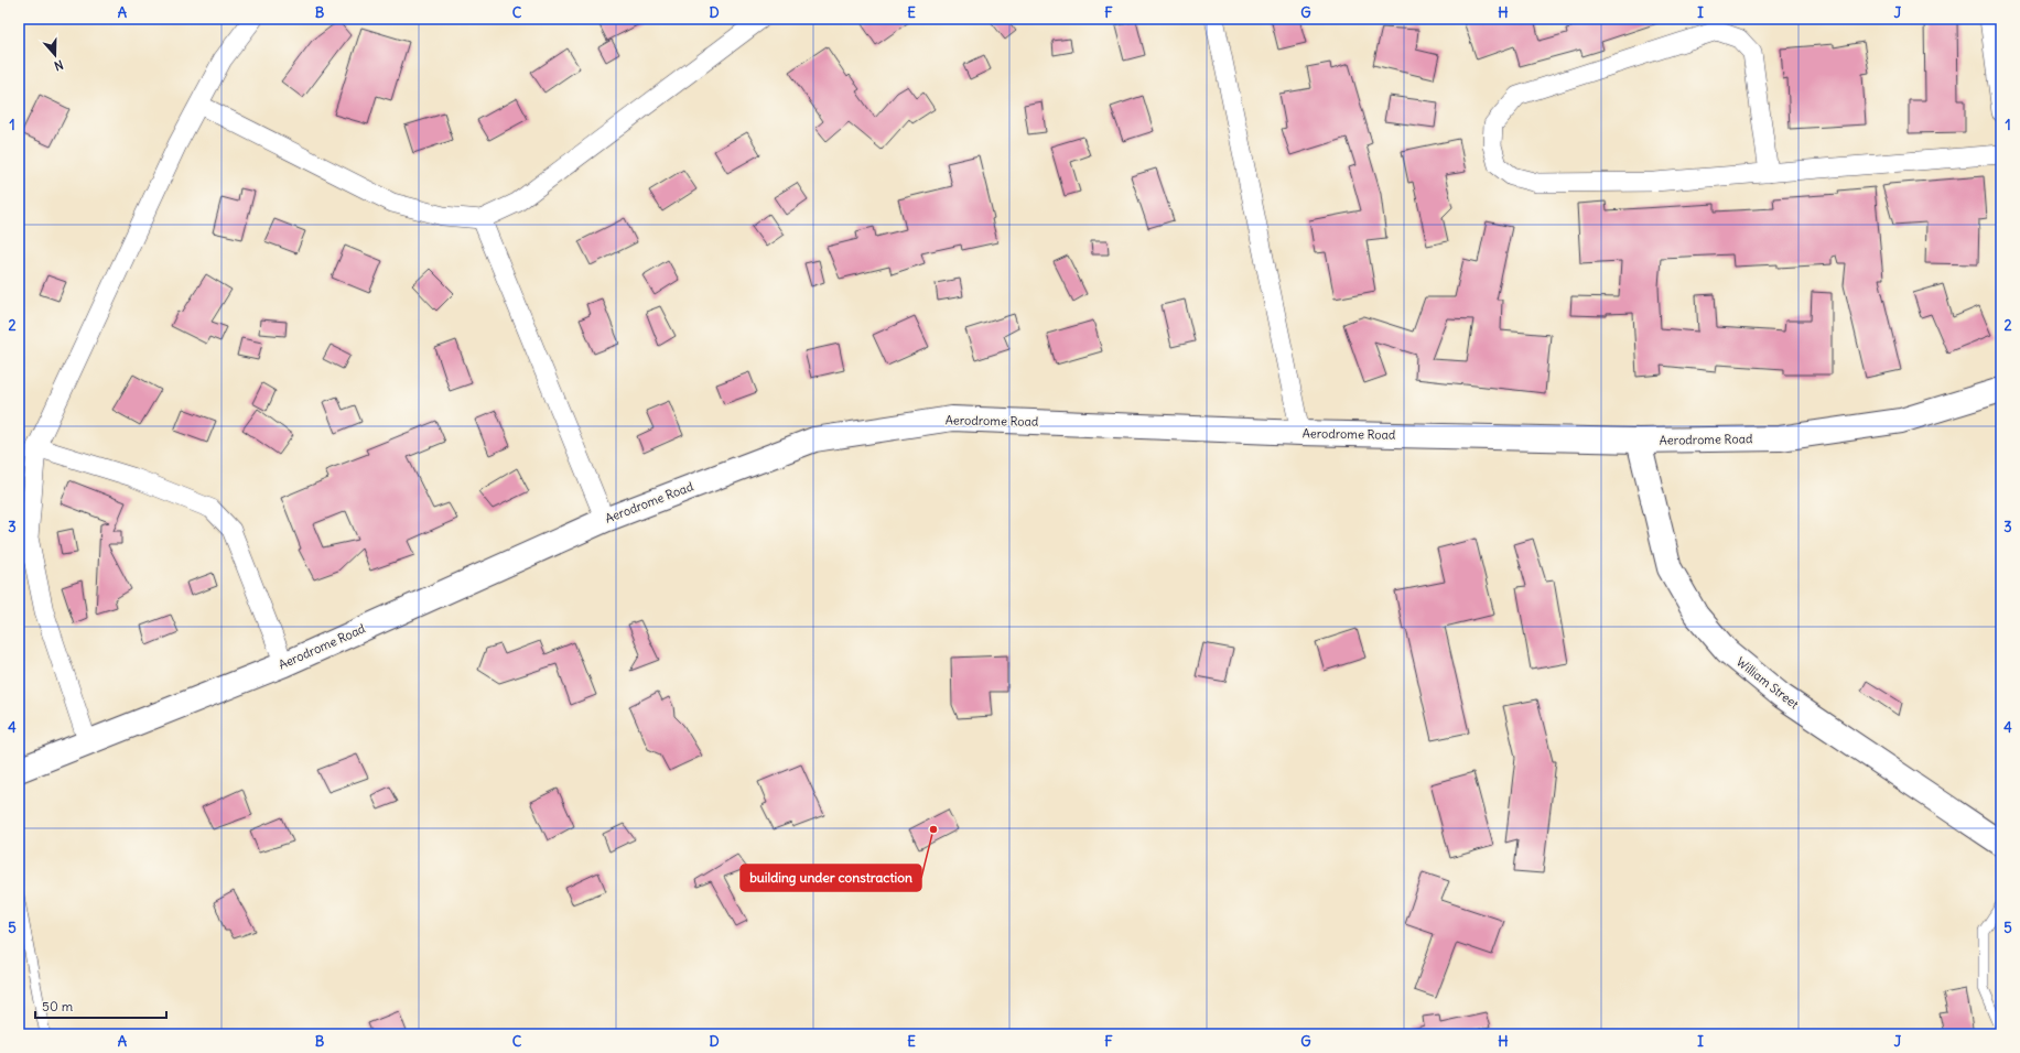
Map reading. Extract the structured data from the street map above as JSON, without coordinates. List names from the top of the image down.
{
  "streets": {
    "street": ["Aerodrome Road", "William Street"]
  },
  "crossings": [
    ["Aerodrome Road", "William Street"]
  ],
  "places": ["building under constraction"],
  "scale_bar": "50 m",
  "north": "bottom",
  "grid": {
    "columns": [
      "A",
      "B",
      "C",
      "D",
      "E",
      "F",
      "G",
      "H",
      "I",
      "J"
    ],
    "rows": [
      "1",
      "2",
      "3",
      "4",
      "5"
    ]
  }
}
